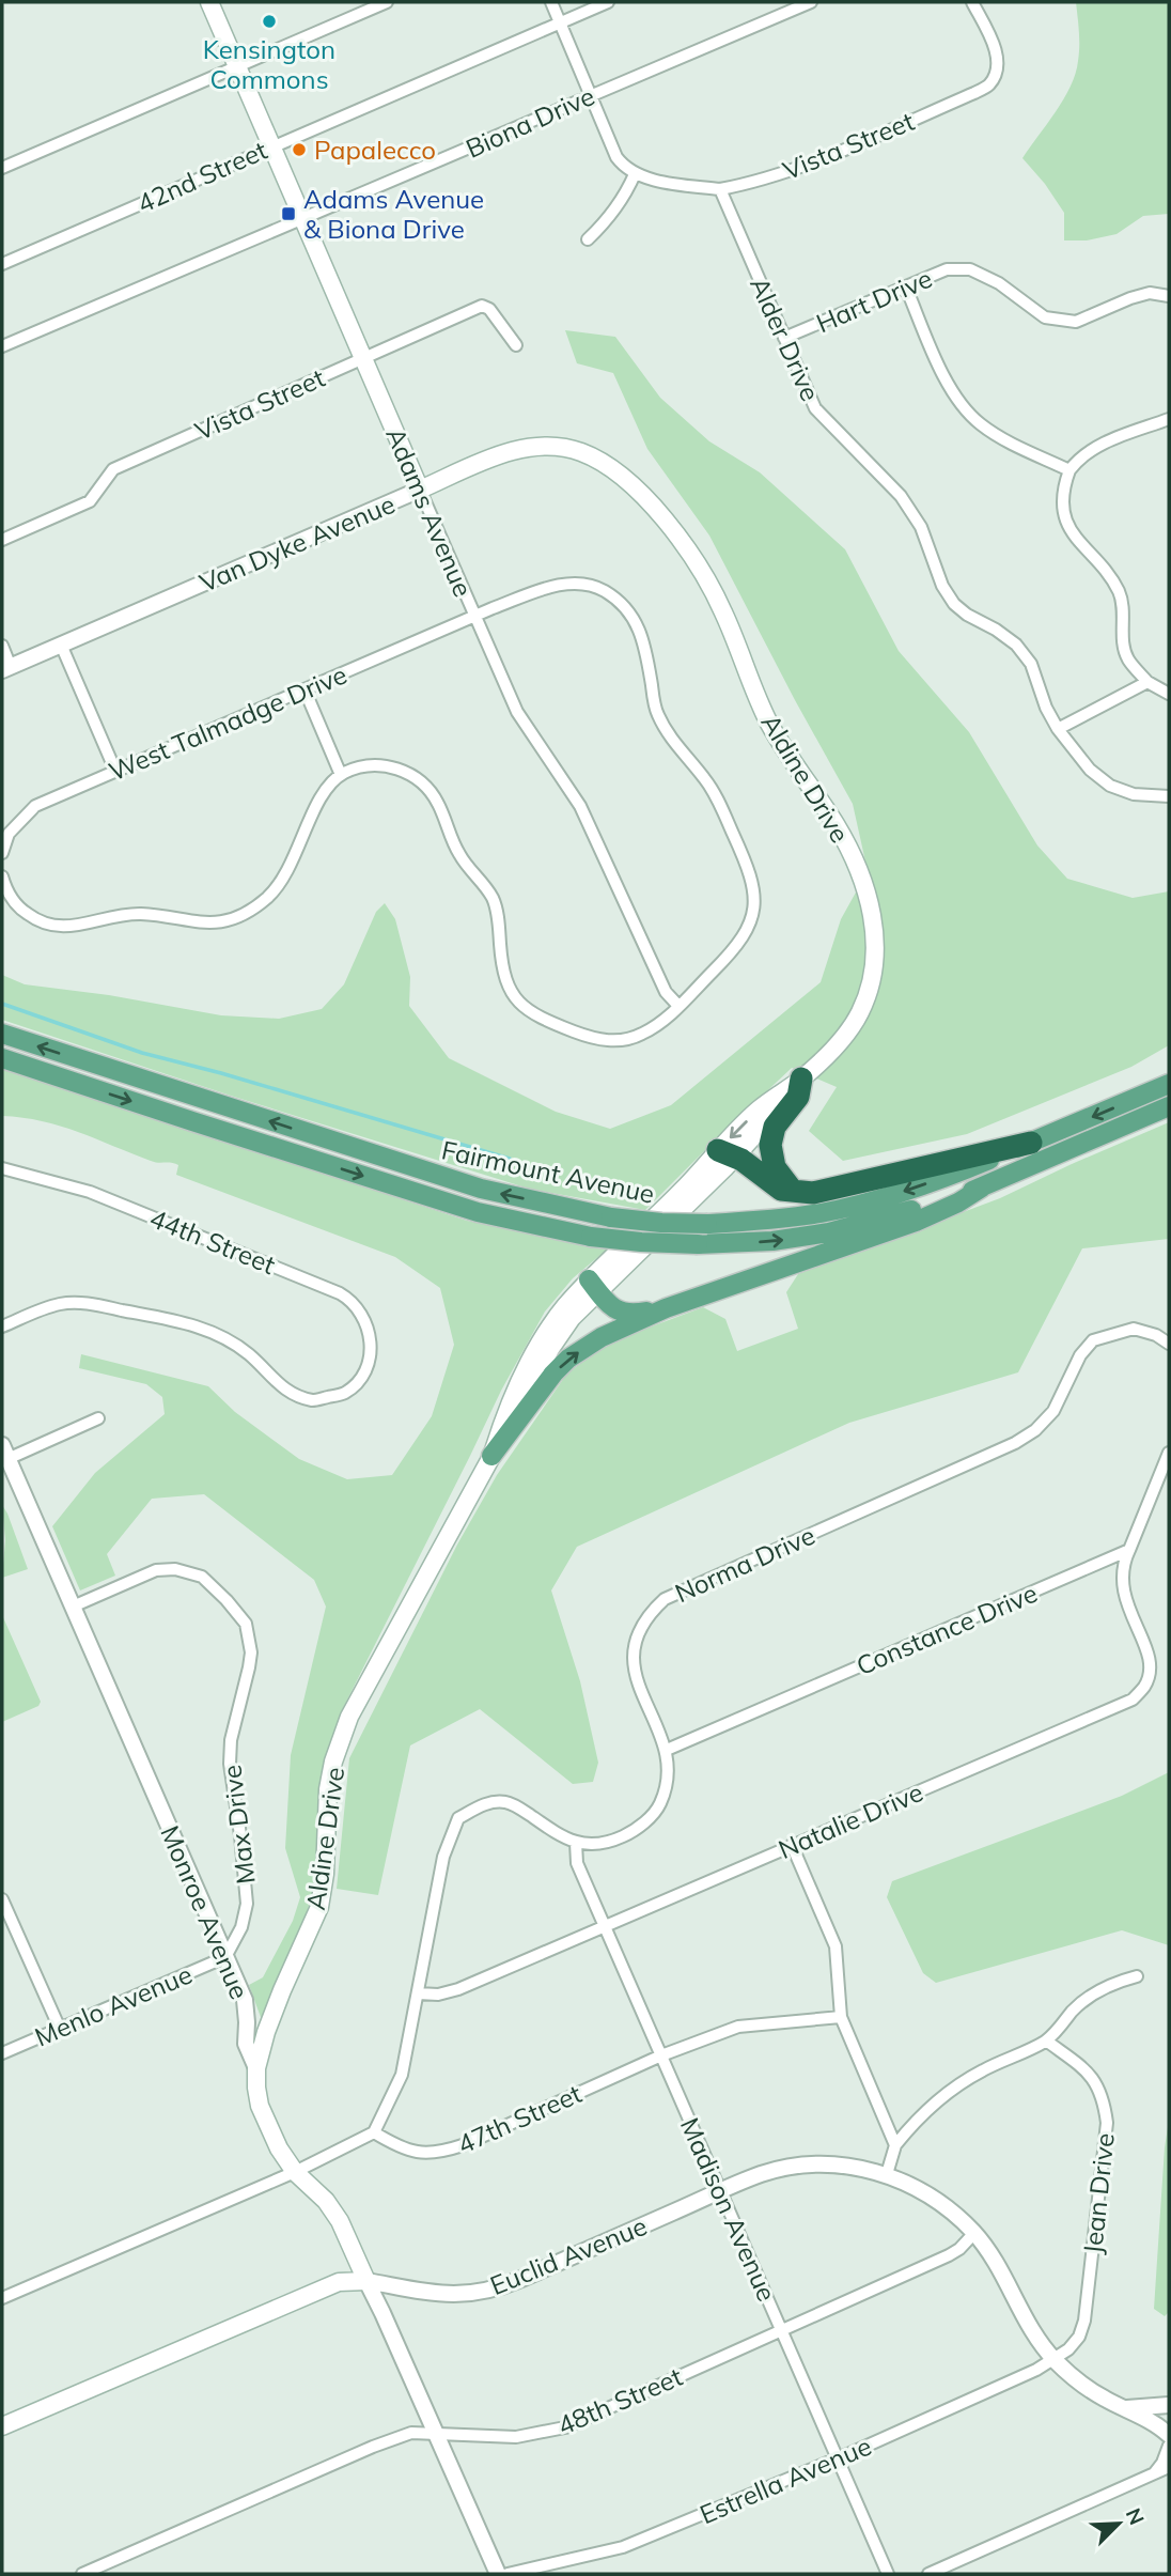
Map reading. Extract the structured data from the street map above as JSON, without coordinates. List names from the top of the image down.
{
  "streets": {
    "main road": [
      "Adams Avenue",
      "Van Dyke Avenue",
      "Aldine Drive",
      "Fairmount Avenue",
      "Monroe Avenue",
      "Euclid Avenue"
    ],
    "street": [
      "Biona Drive",
      "Vista Street",
      "42nd Street",
      "Hart Drive",
      "Alder Drive",
      "West Talmadge Drive",
      "44th Street",
      "Norma Drive",
      "Constance Drive",
      "Natalie Drive",
      "Max Drive",
      "Menlo Avenue",
      "47th Street",
      "Jean Drive",
      "Madison Avenue",
      "48th Street",
      "Estrella Avenue"
    ]
  },
  "crossings": [
    ["Biona Drive", "Adams Avenue"],
    ["Vista Street", "Alder Drive"],
    ["Vista Street", "Adams Avenue"],
    ["42nd Street", "Adams Avenue"],
    ["Hart Drive", "Alder Drive"],
    ["Adams Avenue", "Van Dyke Avenue"],
    ["Adams Avenue", "West Talmadge Drive"],
    ["Van Dyke Avenue", "Aldine Drive"],
    ["Aldine Drive", "Monroe Avenue"],
    ["Norma Drive", "Constance Drive"],
    ["Norma Drive", "Natalie Drive"],
    ["Norma Drive", "47th Street"],
    ["Norma Drive", "Madison Avenue"],
    ["Constance Drive", "Natalie Drive"],
    ["Natalie Drive", "Madison Avenue"],
    ["Max Drive", "Monroe Avenue"],
    ["Max Drive", "Menlo Avenue"],
    ["Monroe Avenue", "Menlo Avenue"],
    ["Monroe Avenue", "Euclid Avenue"],
    ["Monroe Avenue", "48th Street"],
    ["47th Street", "Madison Avenue"],
    ["Jean Drive", "Estrella Avenue"],
    ["Madison Avenue", "Euclid Avenue"],
    ["Madison Avenue", "48th Street"],
    ["Madison Avenue", "Estrella Avenue"]
  ],
  "places": {
    "other": ["Kensington Commons", "Papalecco"],
    "transit": ["Adams Avenue & Biona Drive"]
  },
  "north": "top right"
}
